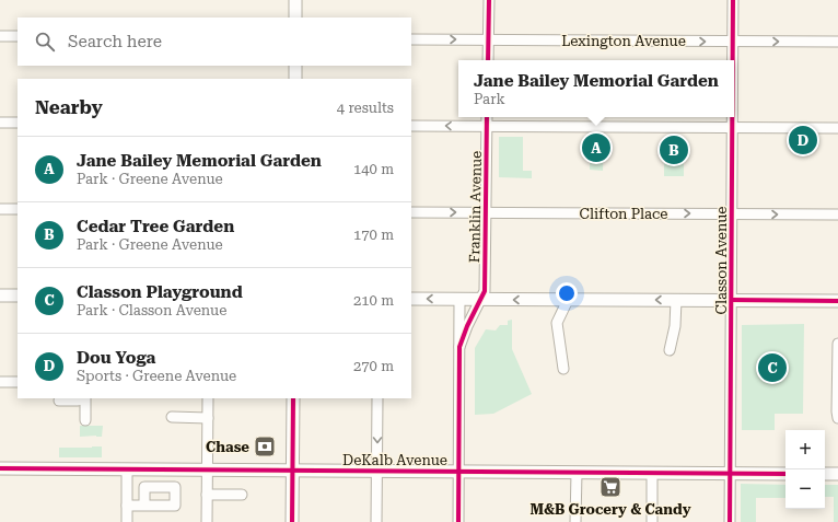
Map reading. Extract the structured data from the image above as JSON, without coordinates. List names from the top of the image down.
{
  "streets": {
    "main road": ["DeKalb Avenue"],
    "street": [
      "Lexington Avenue",
      "Franklin Avenue",
      "Clifton Place",
      "Classon Avenue"
    ]
  },
  "crossings": [
    ["Lexington Avenue", "Classon Avenue"],
    ["Franklin Avenue", "Clifton Place"],
    ["Clifton Place", "Classon Avenue"],
    ["Classon Avenue", "DeKalb Avenue"]
  ],
  "places": {
    "bank": ["Chase"],
    "supermarket": ["M&B Grocery & Candy"]
  },
  "page": {
    "search": "Search here",
    "popup": ["Jane Bailey Memorial Garden", "Park"],
    "heading": ["Nearby", "4 results"],
    "pins": [
      "D",
      "A",
      "B",
      "C"
    ],
    "list": [
      {
        "mark": "A",
        "name": "Jane Bailey Memorial Garden",
        "note": "Park · Greene Avenue",
        "value": "140 m"
      },
      {
        "mark": "B",
        "name": "Cedar Tree Garden",
        "note": "Park · Greene Avenue",
        "value": "170 m"
      },
      {
        "mark": "C",
        "name": "Classon Playground",
        "note": "Park · Classon Avenue",
        "value": "210 m"
      },
      {
        "mark": "D",
        "name": "Dou Yoga",
        "note": "Sports · Greene Avenue",
        "value": "270 m"
      }
    ],
    "map_buttons": ["+", "−"]
  }
}
